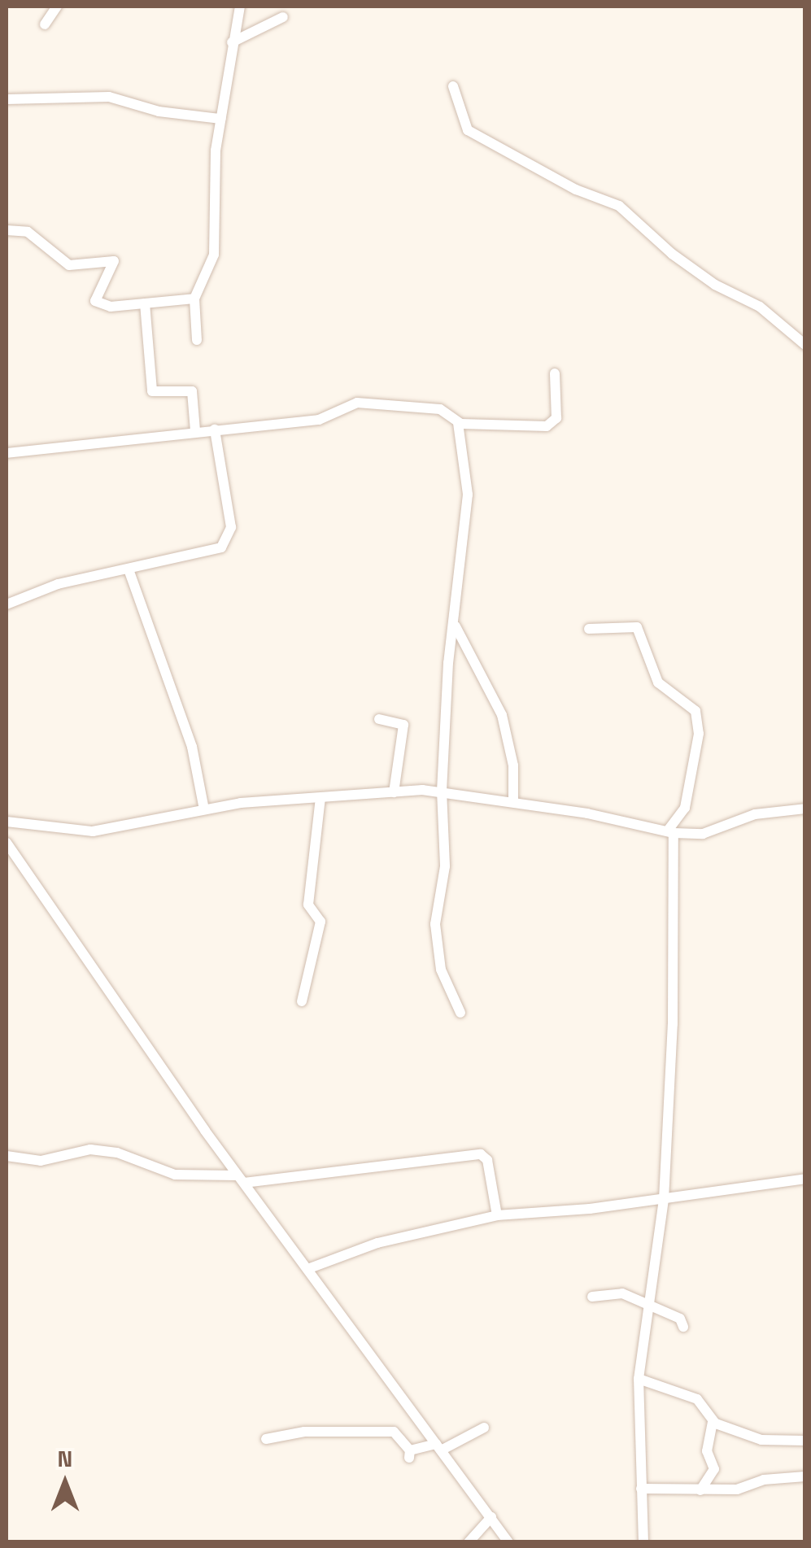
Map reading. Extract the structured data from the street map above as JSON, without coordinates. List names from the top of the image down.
{
  "north": "top"
}
